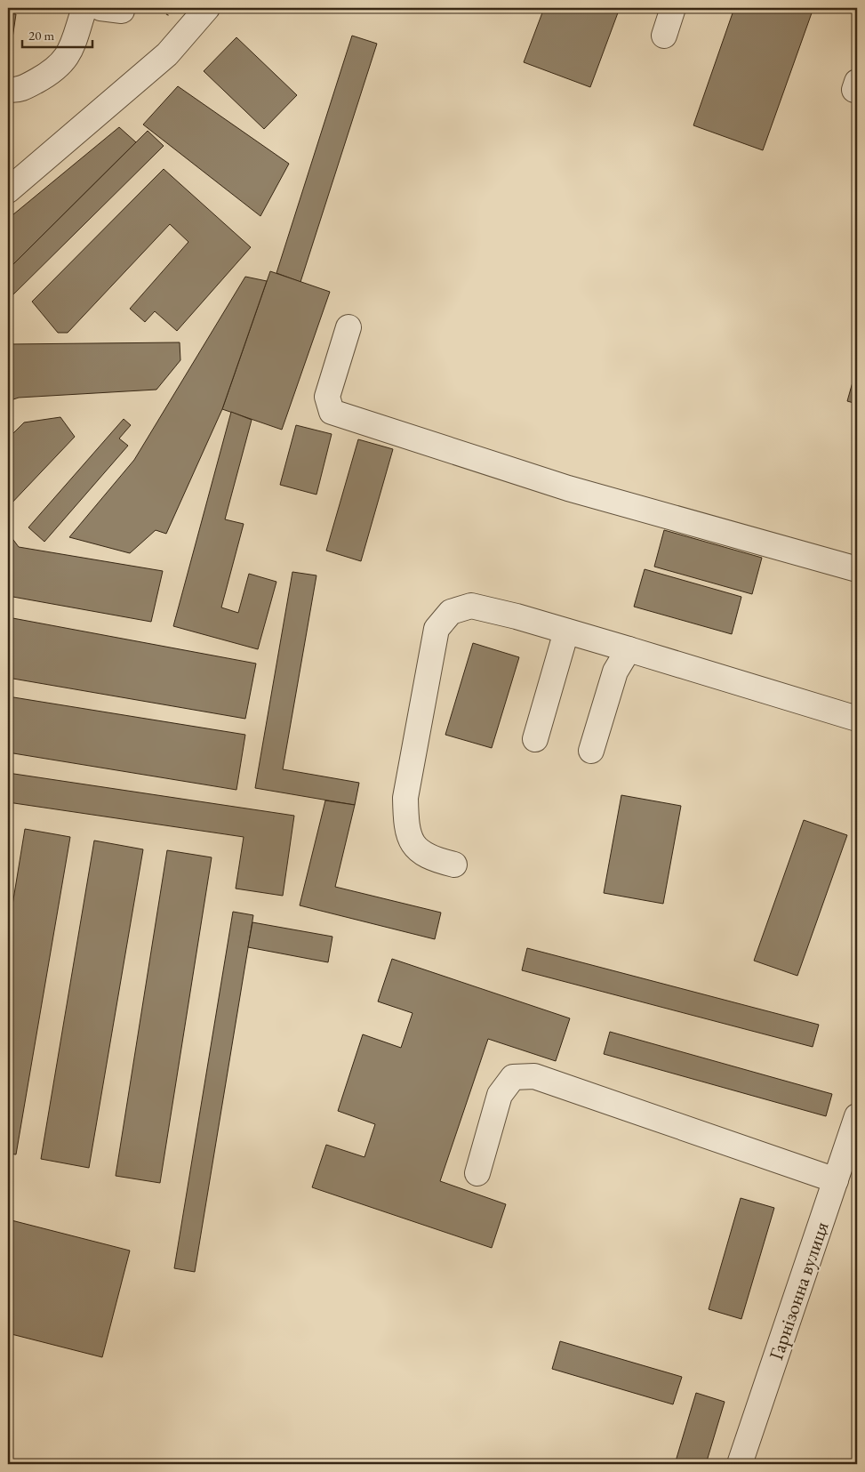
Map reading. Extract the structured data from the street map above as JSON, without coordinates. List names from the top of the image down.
{
  "streets": {
    "street": ["Гарнізонна вулиця"]
  },
  "scale_bar": "20 m"
}
